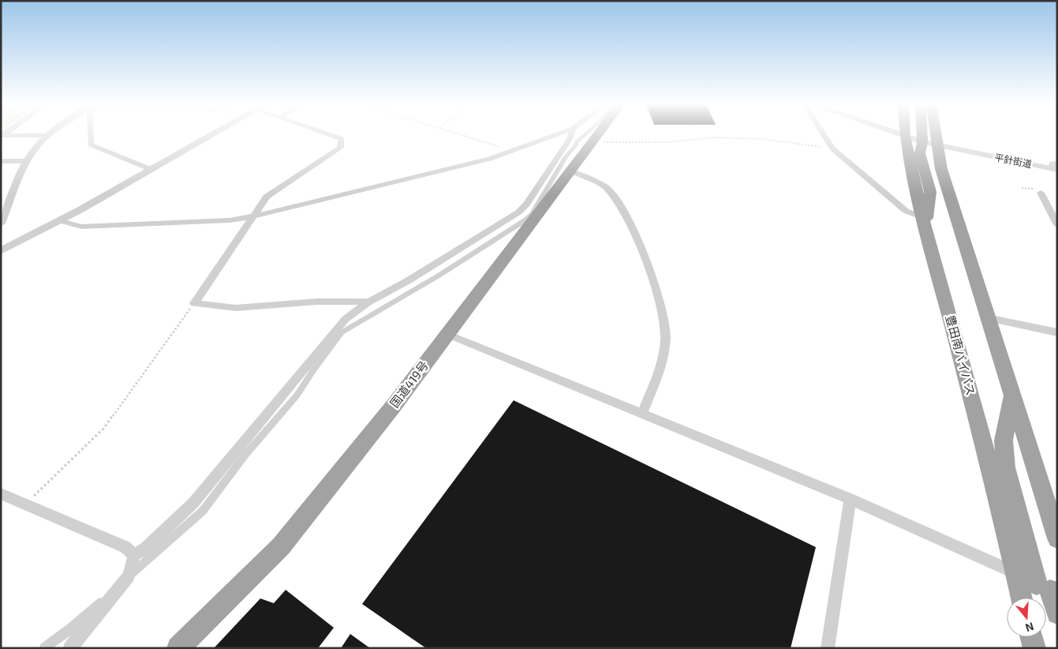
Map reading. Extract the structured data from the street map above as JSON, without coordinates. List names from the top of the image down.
{
  "streets": {
    "highway": ["豊田南バイパス", "国道419号"],
    "street": ["平針街道"]
  },
  "crossings": [
    ["平針街道", "豊田南バイパス"]
  ],
  "north": "bottom"
}
